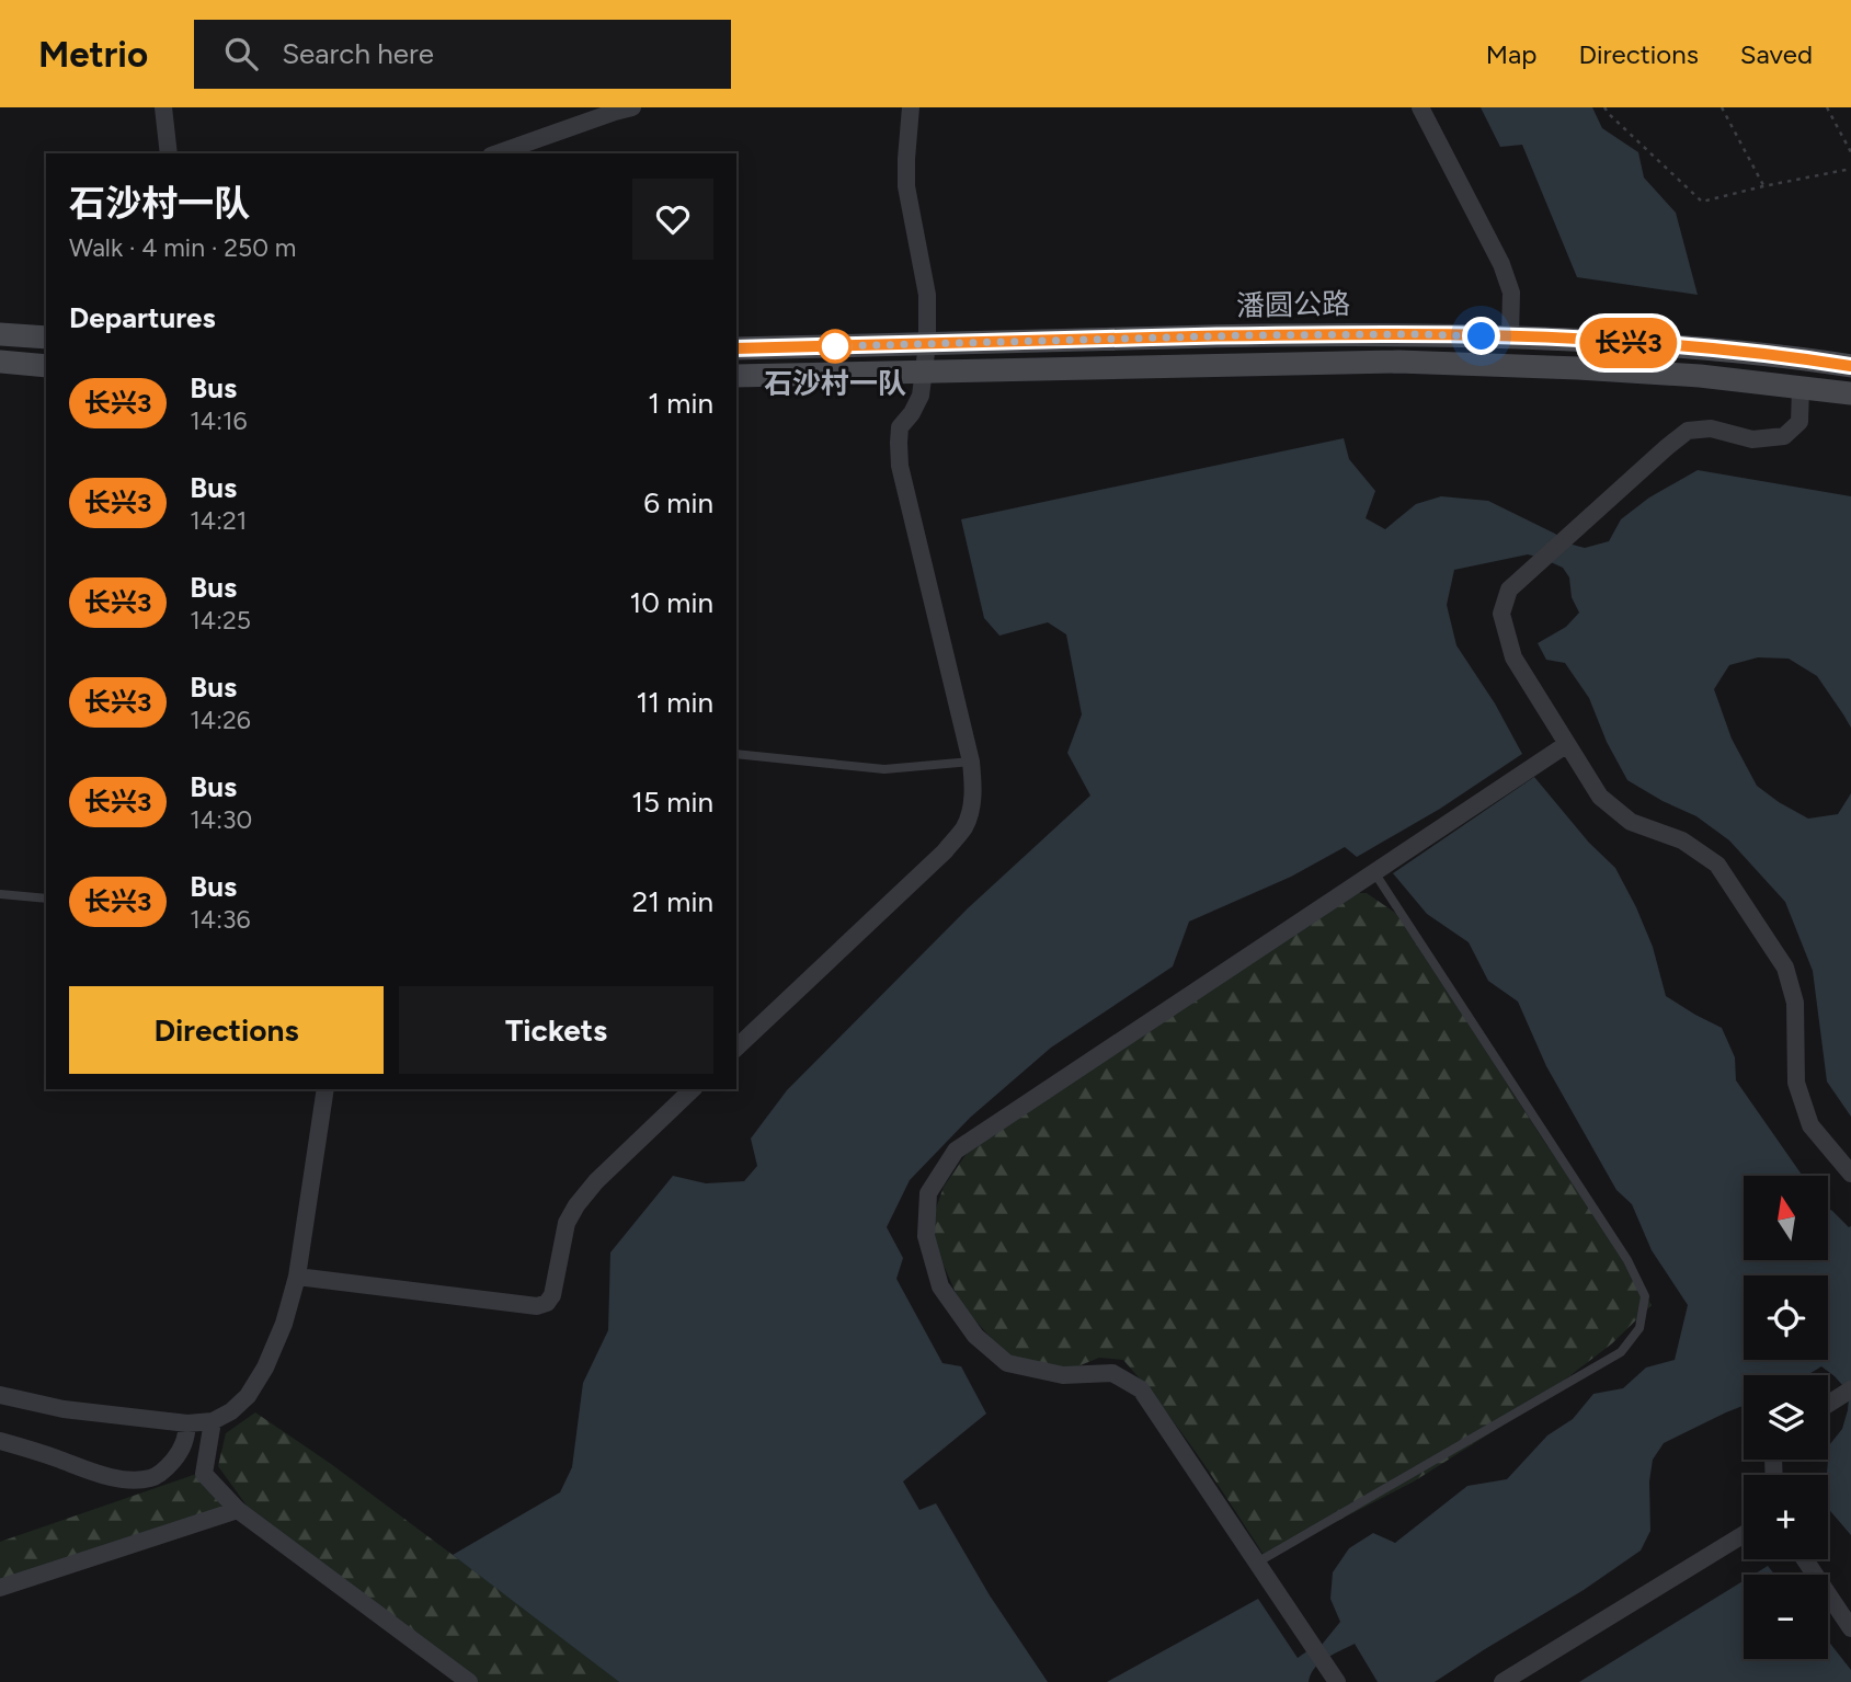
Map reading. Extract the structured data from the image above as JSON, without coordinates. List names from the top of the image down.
{
  "streets": {
    "main road": ["潘圆公路"]
  },
  "places": ["石沙村一队"],
  "lines": ["bus line 长兴3"],
  "north": "top",
  "page": {
    "header": "Metrio",
    "search": "Search here",
    "nav": ["Map", "Directions", "Saved"],
    "on_map": "长兴3",
    "heading": [
      ["石沙村一队", "Walk · 4 min · 250 m"],
      "Departures"
    ],
    "list": [
      {
        "mark": "长兴3",
        "name": "Bus",
        "note": "14:16",
        "value": "1 min"
      },
      {
        "mark": "长兴3",
        "name": "Bus",
        "note": "14:21",
        "value": "6 min"
      },
      {
        "mark": "长兴3",
        "name": "Bus",
        "note": "14:25",
        "value": "10 min"
      },
      {
        "mark": "长兴3",
        "name": "Bus",
        "note": "14:26",
        "value": "11 min"
      },
      {
        "mark": "长兴3",
        "name": "Bus",
        "note": "14:30",
        "value": "15 min"
      },
      {
        "mark": "长兴3",
        "name": "Bus",
        "note": "14:36",
        "value": "21 min"
      }
    ],
    "buttons": ["Directions", "Tickets"],
    "map_buttons": ["+", "−"]
  }
}
